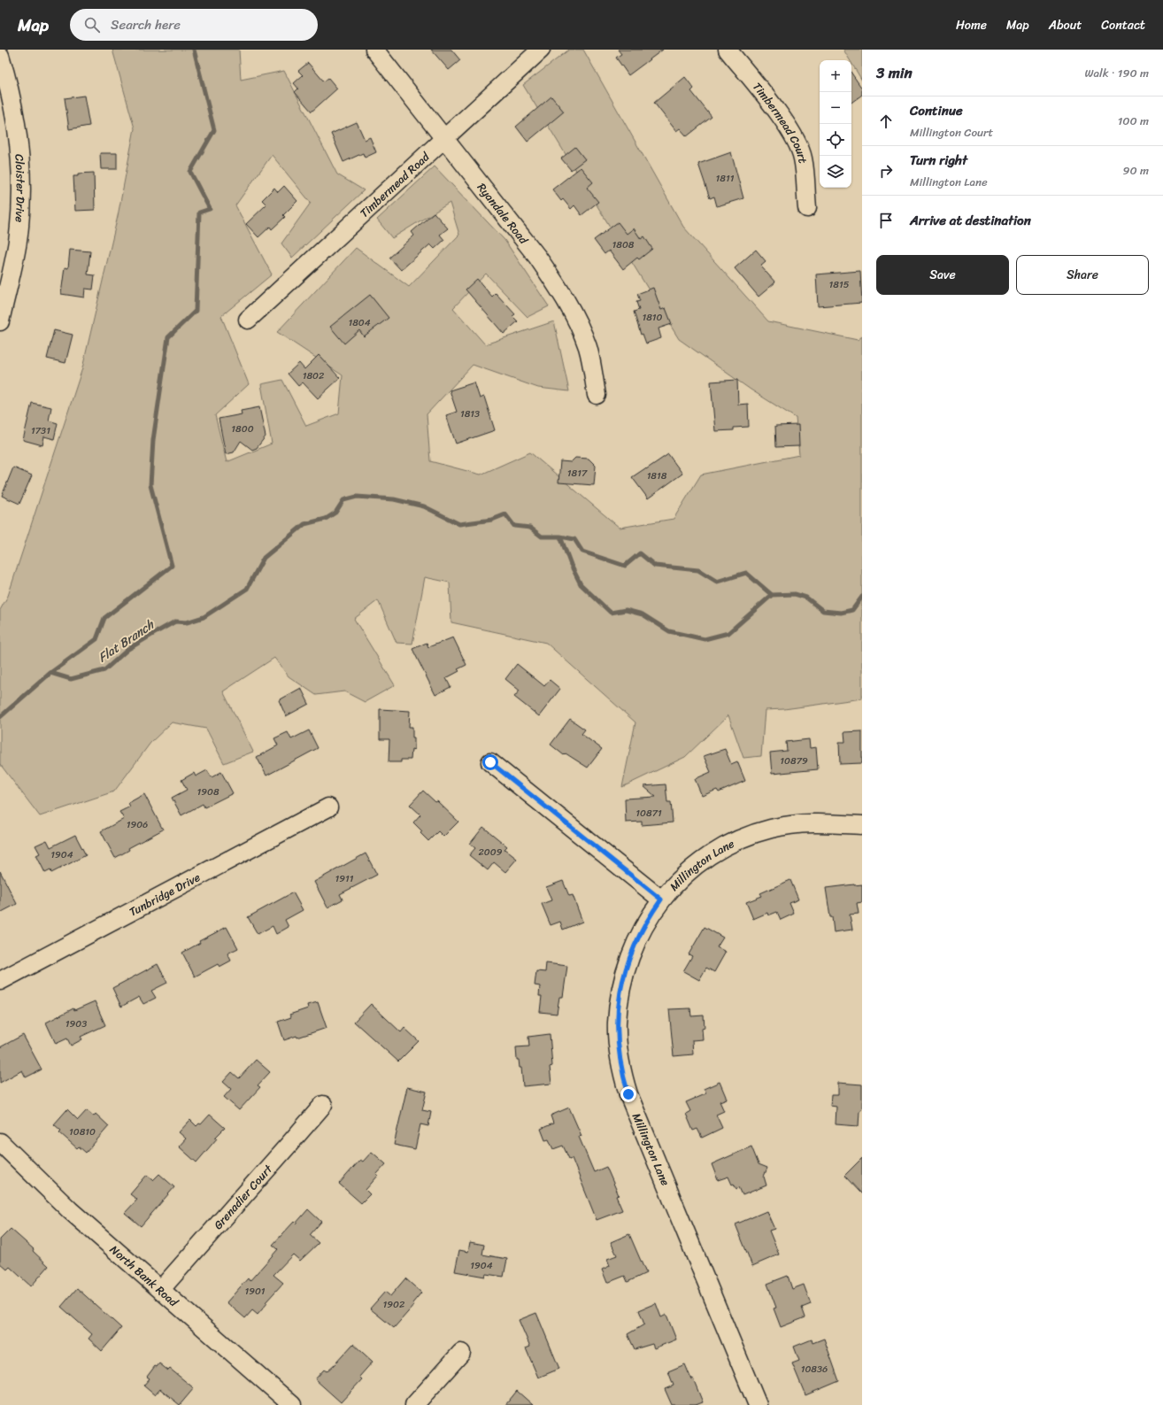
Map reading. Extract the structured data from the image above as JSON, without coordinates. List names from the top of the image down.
{
  "streets": {
    "street": [
      "Timbermead Court",
      "Timbermead Road",
      "Cloister Drive",
      "Ryandale Road",
      "Millington Lane",
      "Tunbridge Drive",
      "Grenadier Court",
      "North Bank Road"
    ]
  },
  "crossings": [
    ["Timbermead Road", "Ryandale Road"],
    ["Grenadier Court", "North Bank Road"]
  ],
  "water": ["Flat Branch"],
  "house_numbers": [
    "1811",
    "1808",
    "1815",
    "1810",
    "1804",
    "1802",
    "1813",
    "1800",
    "1731",
    "1817",
    "1818",
    "10879",
    "1908",
    "10871",
    "1906",
    "2009",
    "1904",
    "1911",
    "1903",
    "10810",
    "1904",
    "1901",
    "1902",
    "10836"
  ],
  "page": {
    "header": "Map",
    "search": "Search here",
    "nav": [
      "Home",
      "Map",
      "About",
      "Contact"
    ],
    "heading": ["3 min", "Walk · 190 m"],
    "map_buttons": ["+", "−"],
    "list": [
      ["Continue", "Millington Court", "100 m"],
      ["Turn right", "Millington Lane", "90 m"],
      "Arrive at destination"
    ],
    "buttons": ["Save", "Share"]
  }
}
